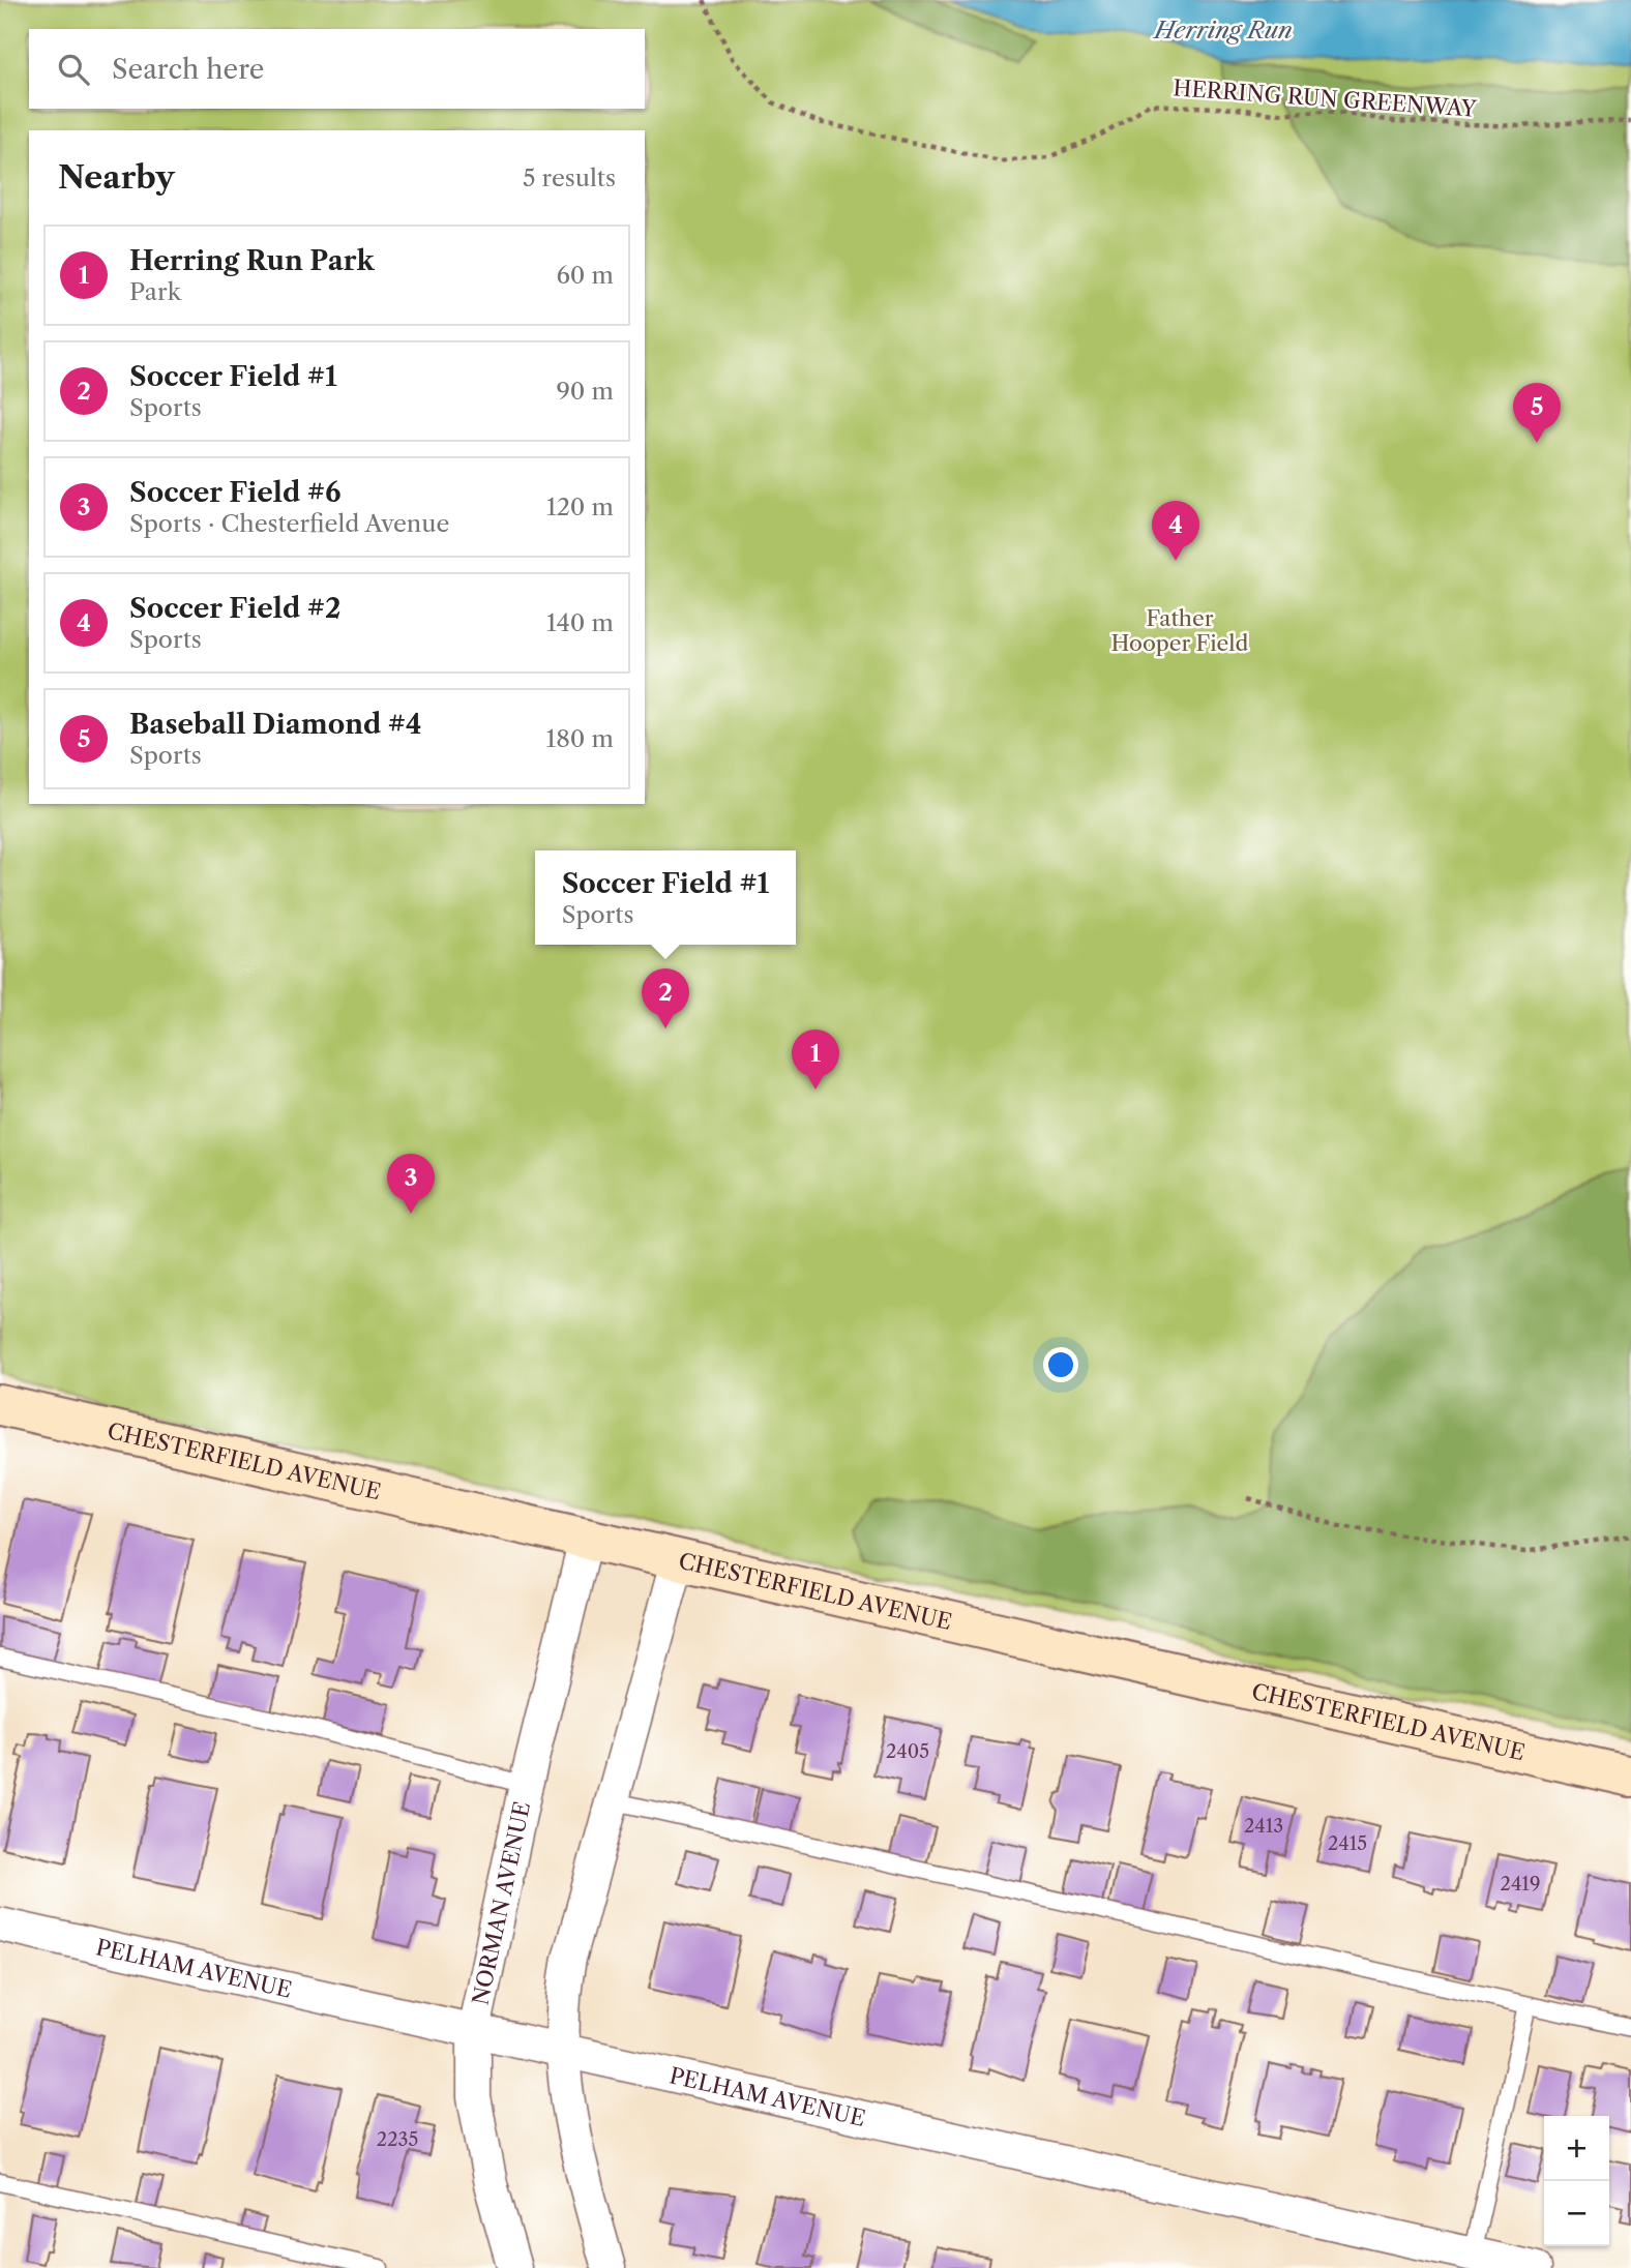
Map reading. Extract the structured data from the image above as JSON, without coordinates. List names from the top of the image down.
{
  "streets": {
    "street": ["CHESTERFIELD AVENUE", "NORMAN AVENUE", "PELHAM AVENUE"],
    "path": ["HERRING RUN GREENWAY"]
  },
  "crossings": [
    ["CHESTERFIELD AVENUE", "NORMAN AVENUE"],
    ["NORMAN AVENUE", "PELHAM AVENUE"]
  ],
  "water": ["Herring Run"],
  "parks": ["Father Hooper Field"],
  "house_numbers": [
    "2405",
    "2413",
    "2415",
    "2419",
    "2235"
  ],
  "page": {
    "search": "Search here",
    "heading": ["Nearby", "5 results"],
    "list": [
      {
        "mark": "1",
        "name": "Herring Run Park",
        "note": "Park",
        "value": "60 m"
      },
      {
        "mark": "2",
        "name": "Soccer Field #1",
        "note": "Sports",
        "value": "90 m"
      },
      {
        "mark": "3",
        "name": "Soccer Field #6",
        "note": "Sports · Chesterfield Avenue",
        "value": "120 m"
      },
      {
        "mark": "4",
        "name": "Soccer Field #2",
        "note": "Sports",
        "value": "140 m"
      },
      {
        "mark": "5",
        "name": "Baseball Diamond #4",
        "note": "Sports",
        "value": "180 m"
      }
    ],
    "pins": [
      "5",
      "4",
      "2",
      "1",
      "3"
    ],
    "popup": ["Soccer Field #1", "Sports"],
    "map_buttons": ["+", "−"]
  }
}
